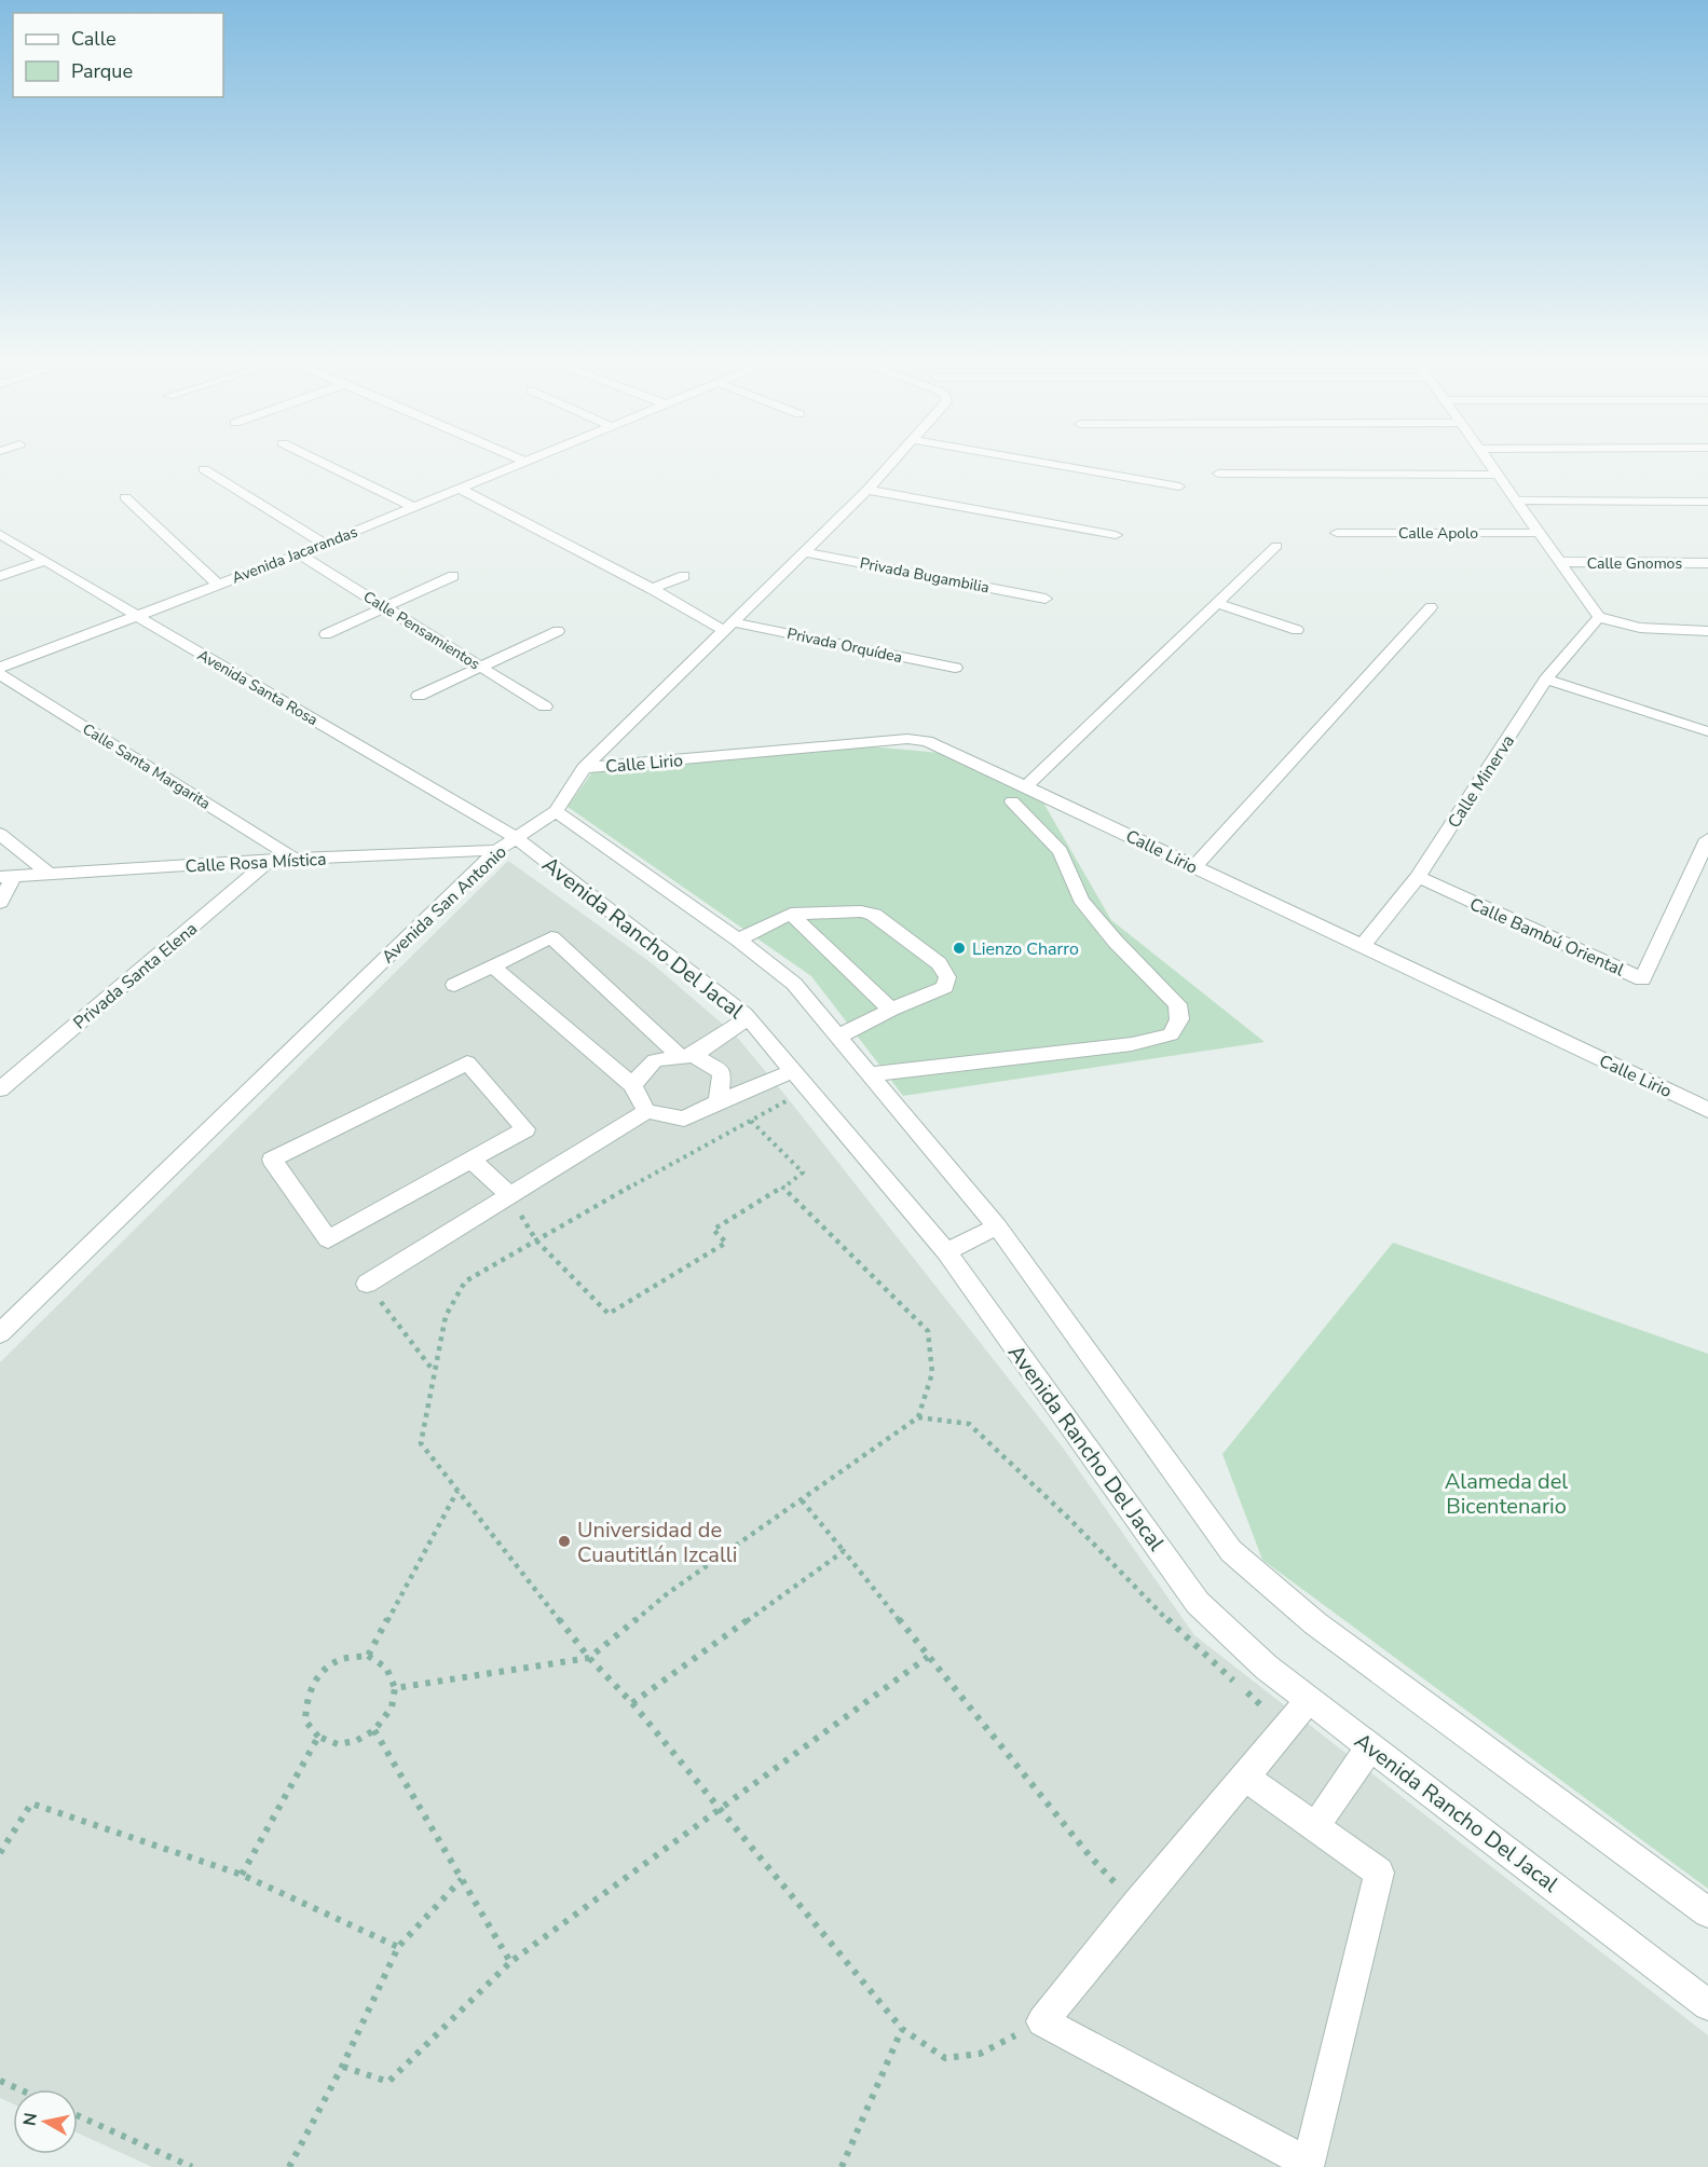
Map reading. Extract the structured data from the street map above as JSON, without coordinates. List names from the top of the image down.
{
  "streets": {
    "street": [
      "Calle Apolo",
      "Avenida Jacarandas",
      "Calle Gnomos",
      "Privada Bugambilia",
      "Calle Pensamientos",
      "Privada Orquídea",
      "Avenida Santa Rosa",
      "Calle Lirio",
      "Calle Santa Margarita",
      "Calle Minerva",
      "Calle Rosa Mística",
      "Avenida San Antonio",
      "Calle Bambú Oriental",
      "Avenida Rancho Del Jacal",
      "Privada Santa Elena"
    ]
  },
  "crossings": [
    ["Avenida Jacarandas", "Calle Pensamientos"],
    ["Avenida Jacarandas", "Privada Orquídea"],
    ["Avenida Jacarandas", "Avenida Santa Rosa"],
    ["Privada Bugambilia", "Avenida San Antonio"],
    ["Privada Orquídea", "Avenida San Antonio"],
    ["Avenida Santa Rosa", "Calle Rosa Mística"],
    ["Avenida Santa Rosa", "Avenida San Antonio"],
    ["Avenida Santa Rosa", "Avenida Rancho Del Jacal"],
    ["Calle Lirio", "Calle Minerva"],
    ["Calle Lirio", "Avenida San Antonio"],
    ["Calle Santa Margarita", "Calle Rosa Mística"],
    ["Calle Minerva", "Calle Bambú Oriental"],
    ["Calle Rosa Mística", "Avenida San Antonio"],
    ["Calle Rosa Mística", "Avenida Rancho Del Jacal"],
    ["Calle Rosa Mística", "Privada Santa Elena"],
    ["Avenida San Antonio", "Avenida Rancho Del Jacal"]
  ],
  "parks": ["Alameda del Bicentenario"],
  "places": ["Lienzo Charro", "Universidad de Cuautitlán Izcalli"],
  "legend": ["Calle", "Parque"],
  "north": "left"
}
